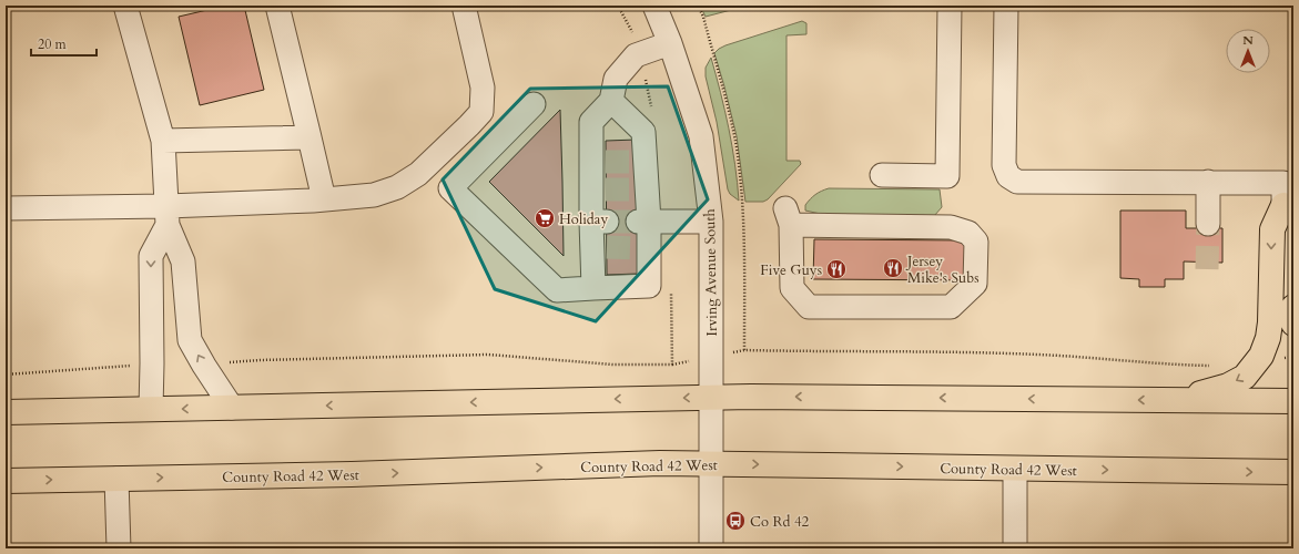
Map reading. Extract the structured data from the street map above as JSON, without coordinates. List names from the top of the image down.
{
  "streets": {
    "highway": ["County Road 42 West"],
    "street": ["Irving Avenue South"]
  },
  "crossings": [
    ["Irving Avenue South", "County Road 42 West"]
  ],
  "places": {
    "supermarket": ["Holiday"],
    "restaurant": ["Jersey Mike's Subs", "Five Guys"],
    "bus stop": ["Co Rd 42"]
  },
  "scale_bar": "20 m",
  "north": "top"
}
